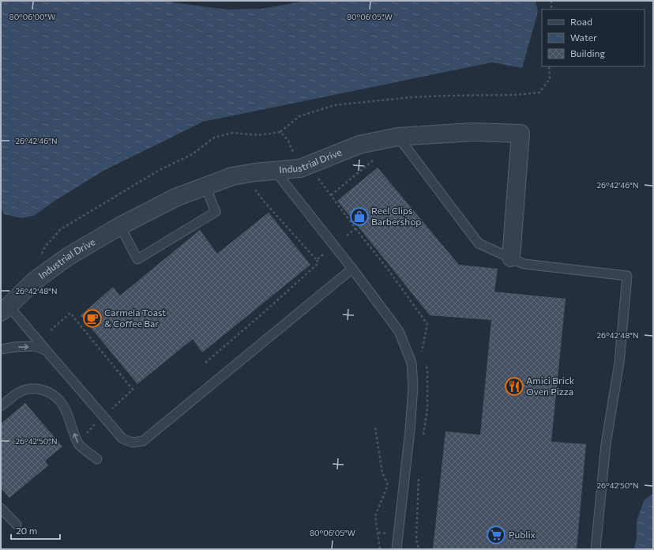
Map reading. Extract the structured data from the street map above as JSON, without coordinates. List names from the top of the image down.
{
  "streets": {
    "street": ["Industrial Drive"]
  },
  "places": {
    "shop": ["Reel Clips Barbershop"],
    "cafe": ["Carmela Toast & Coffee Bar"],
    "restaurant": ["Amici Brick Oven Pizza"],
    "supermarket": ["Publix"]
  },
  "legend": ["Road", "Water", "Building"],
  "scale_bar": "20 m",
  "coordinates": [
    "80°06'00\"W",
    "80°06'05\"W",
    "26°42'46\"N",
    "26°42'48\"N",
    "26°42'50\"N"
  ]
}
